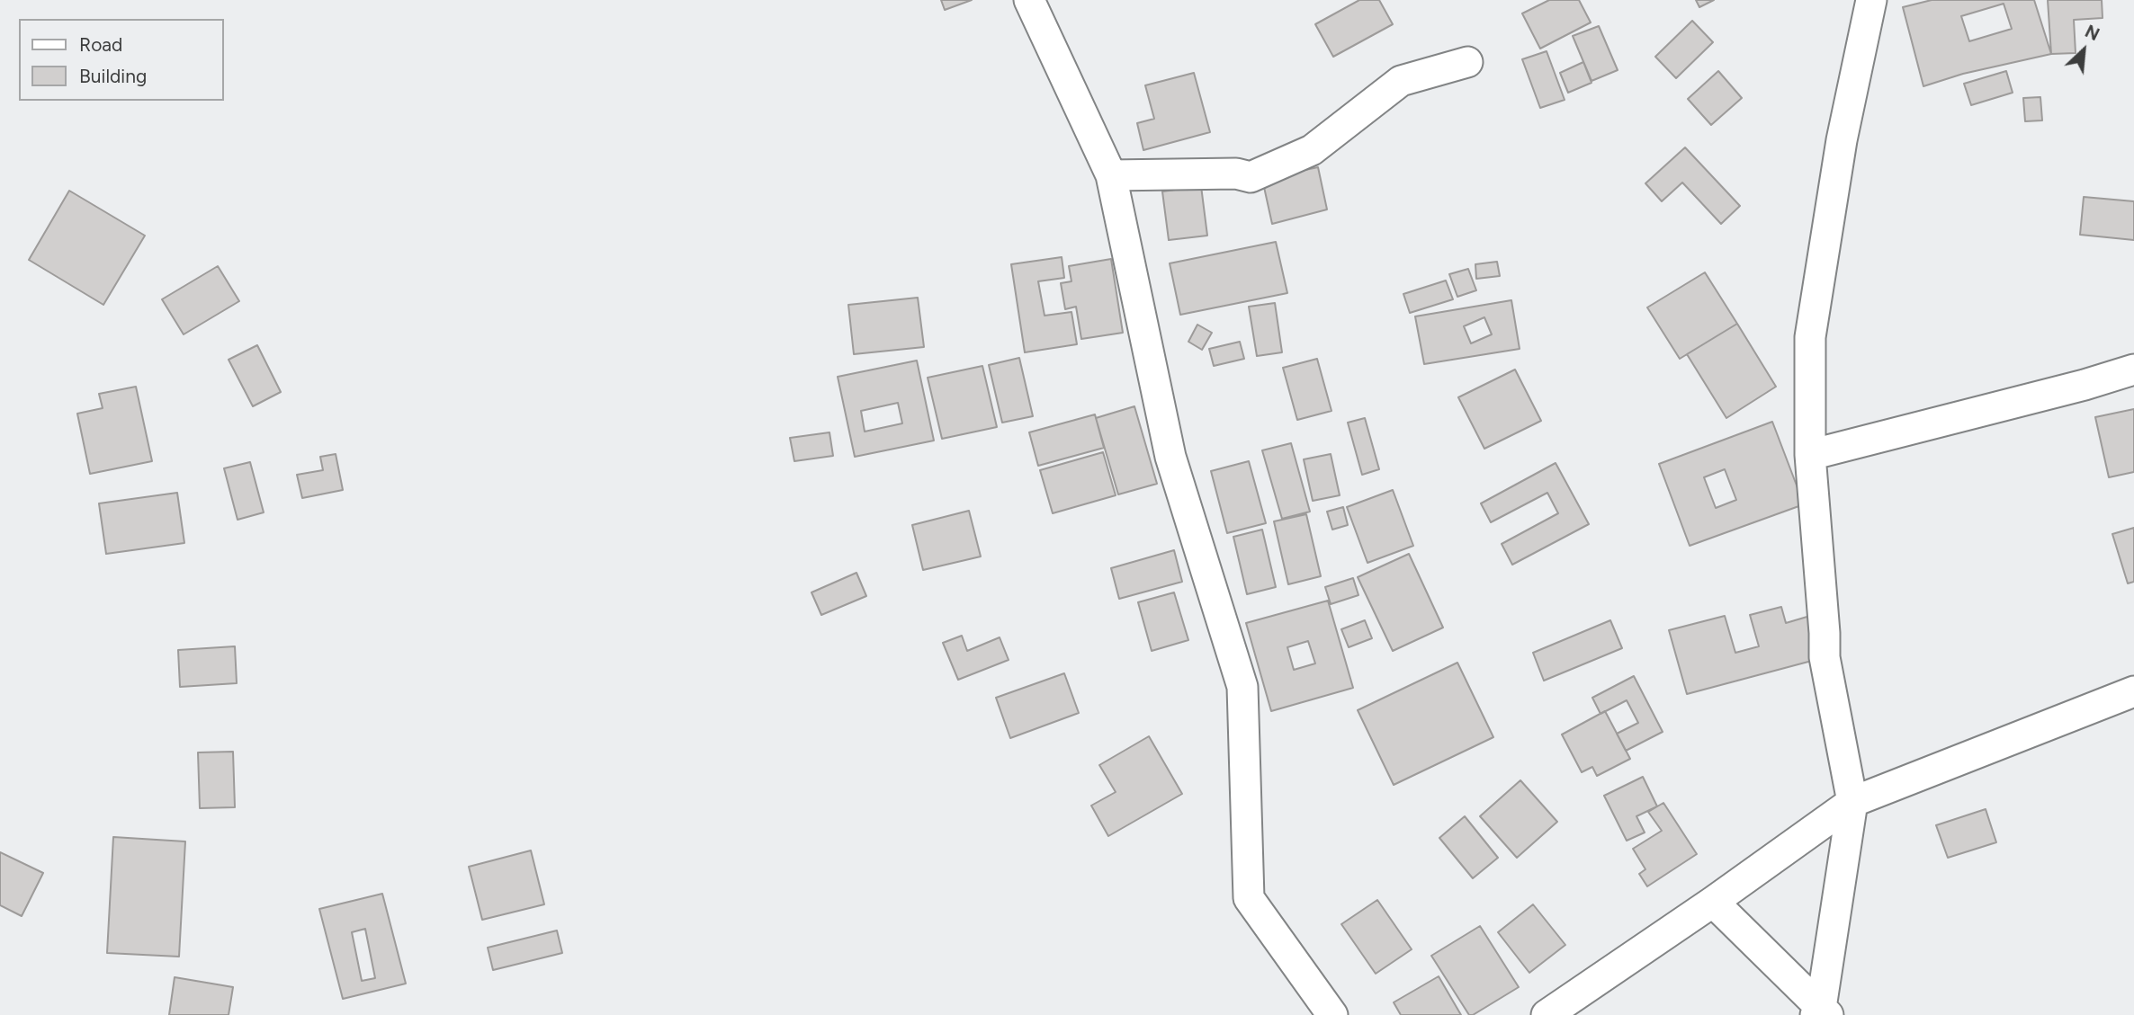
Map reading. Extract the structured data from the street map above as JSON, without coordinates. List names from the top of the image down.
{
  "legend": ["Road", "Building"],
  "north": "top right"
}
